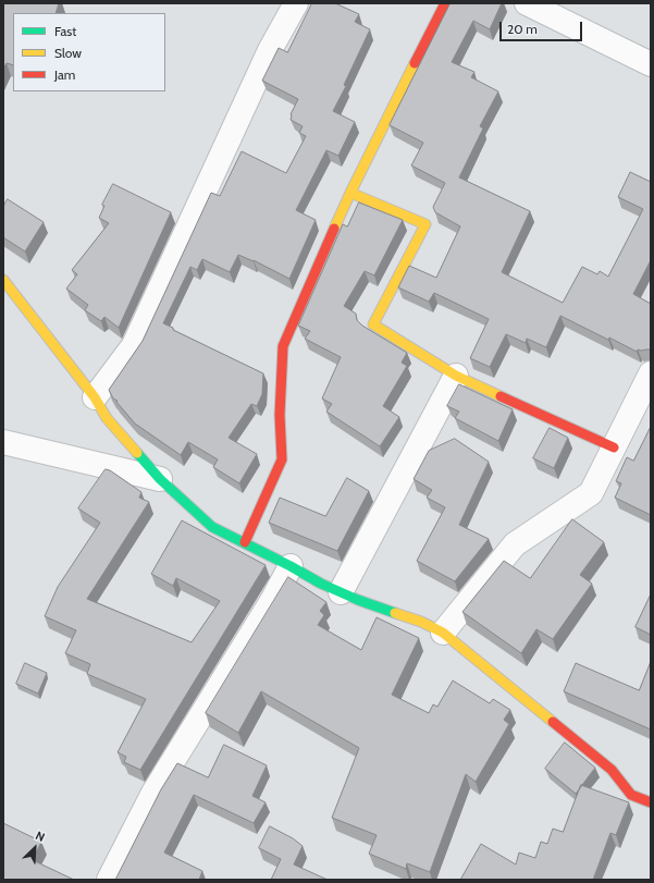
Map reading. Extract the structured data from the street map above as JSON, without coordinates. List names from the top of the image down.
{
  "legend": ["Fast", "Slow", "Jam"],
  "scale_bar": "20 m",
  "north": "top right"
}
